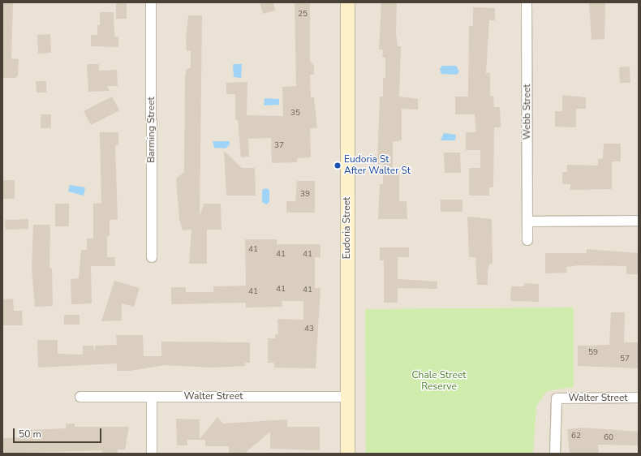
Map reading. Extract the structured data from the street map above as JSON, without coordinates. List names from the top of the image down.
{
  "streets": {
    "main road": ["Eudoria Street"],
    "street": ["Webb Street", "Barming Street", "Walter Street"]
  },
  "crossings": [
    ["Eudoria Street", "Walter Street"]
  ],
  "parks": ["Chale Street Reserve"],
  "places": ["Eudoria St After Walter St"],
  "house_numbers": [
    "25",
    "35",
    "37",
    "39",
    "41",
    "41",
    "41",
    "41",
    "41",
    "41",
    "43",
    "59",
    "57",
    "62",
    "60"
  ],
  "scale_bar": "50 m"
}
